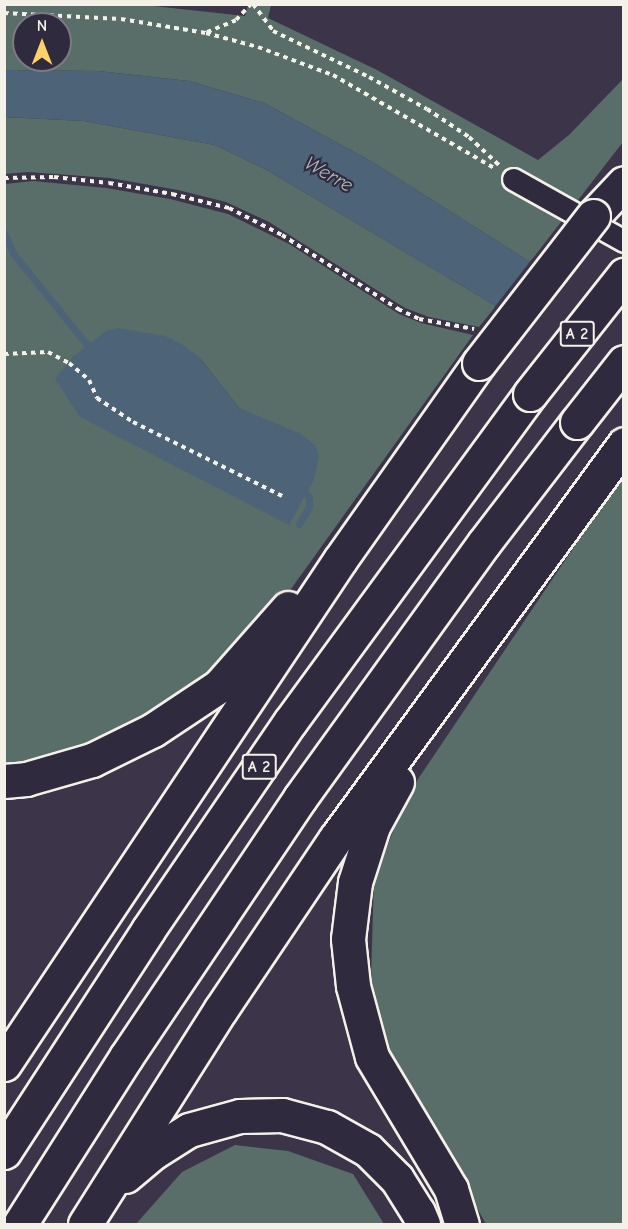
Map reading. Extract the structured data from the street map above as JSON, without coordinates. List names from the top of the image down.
{
  "streets": {
    "highway": ["A 2"]
  },
  "water": ["Werre"],
  "north": "top"
}
